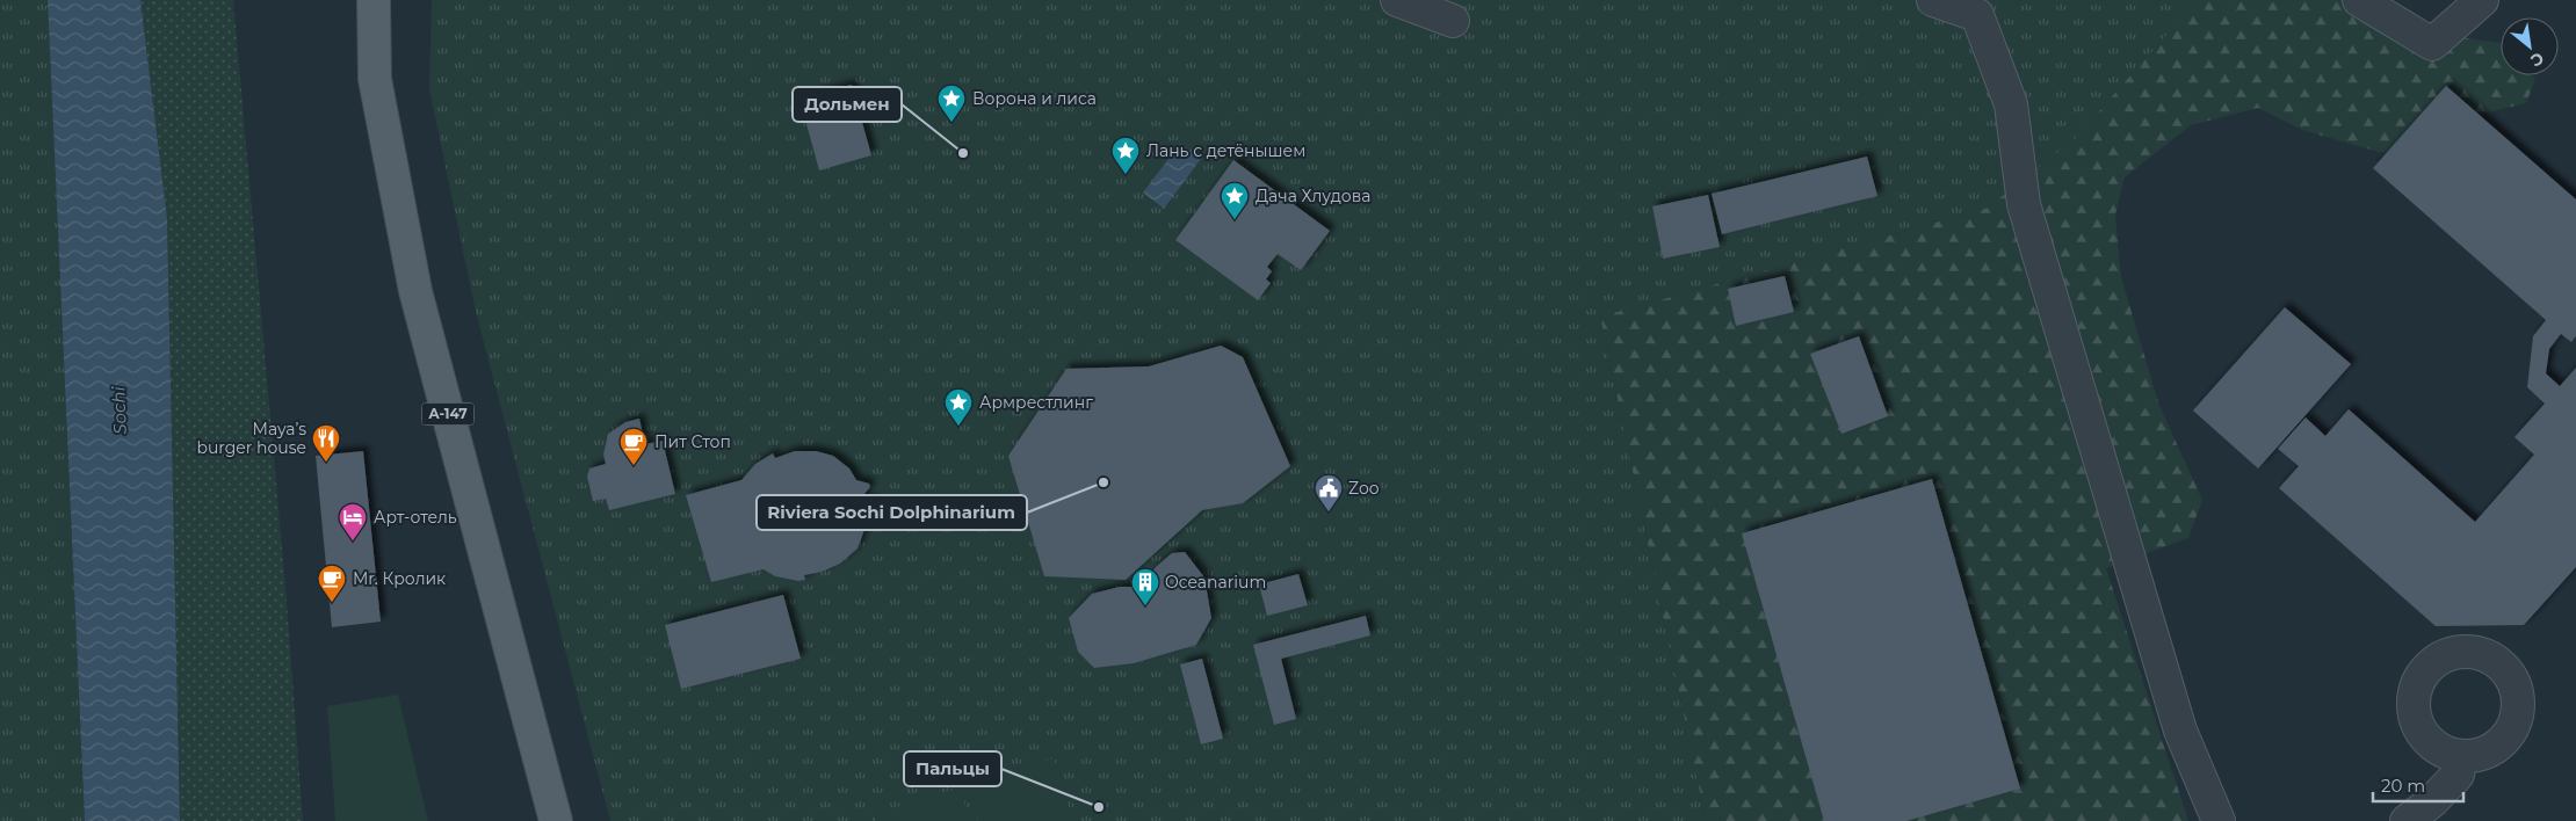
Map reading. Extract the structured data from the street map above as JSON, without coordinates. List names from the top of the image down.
{
  "streets": {
    "main road": ["А-147"]
  },
  "water": ["Sochi"],
  "places": {
    "place": [
      "Ворона и лиса",
      "Лань с детёнышем",
      "Дача Хлудова",
      "Армрестлинг"
    ],
    "other": ["Дольмен", "Riviera Sochi Dolphinarium", "Пальцы"],
    "restaurant": ["Maya’s burger house"],
    "cafe": ["Пит Стоп", "Mr. Кролик"],
    "public building": ["Zoo"],
    "hotel": ["Арт-отель"],
    "building": ["Oceanarium"]
  },
  "scale_bar": "20 m",
  "north": "bottom right"
}
